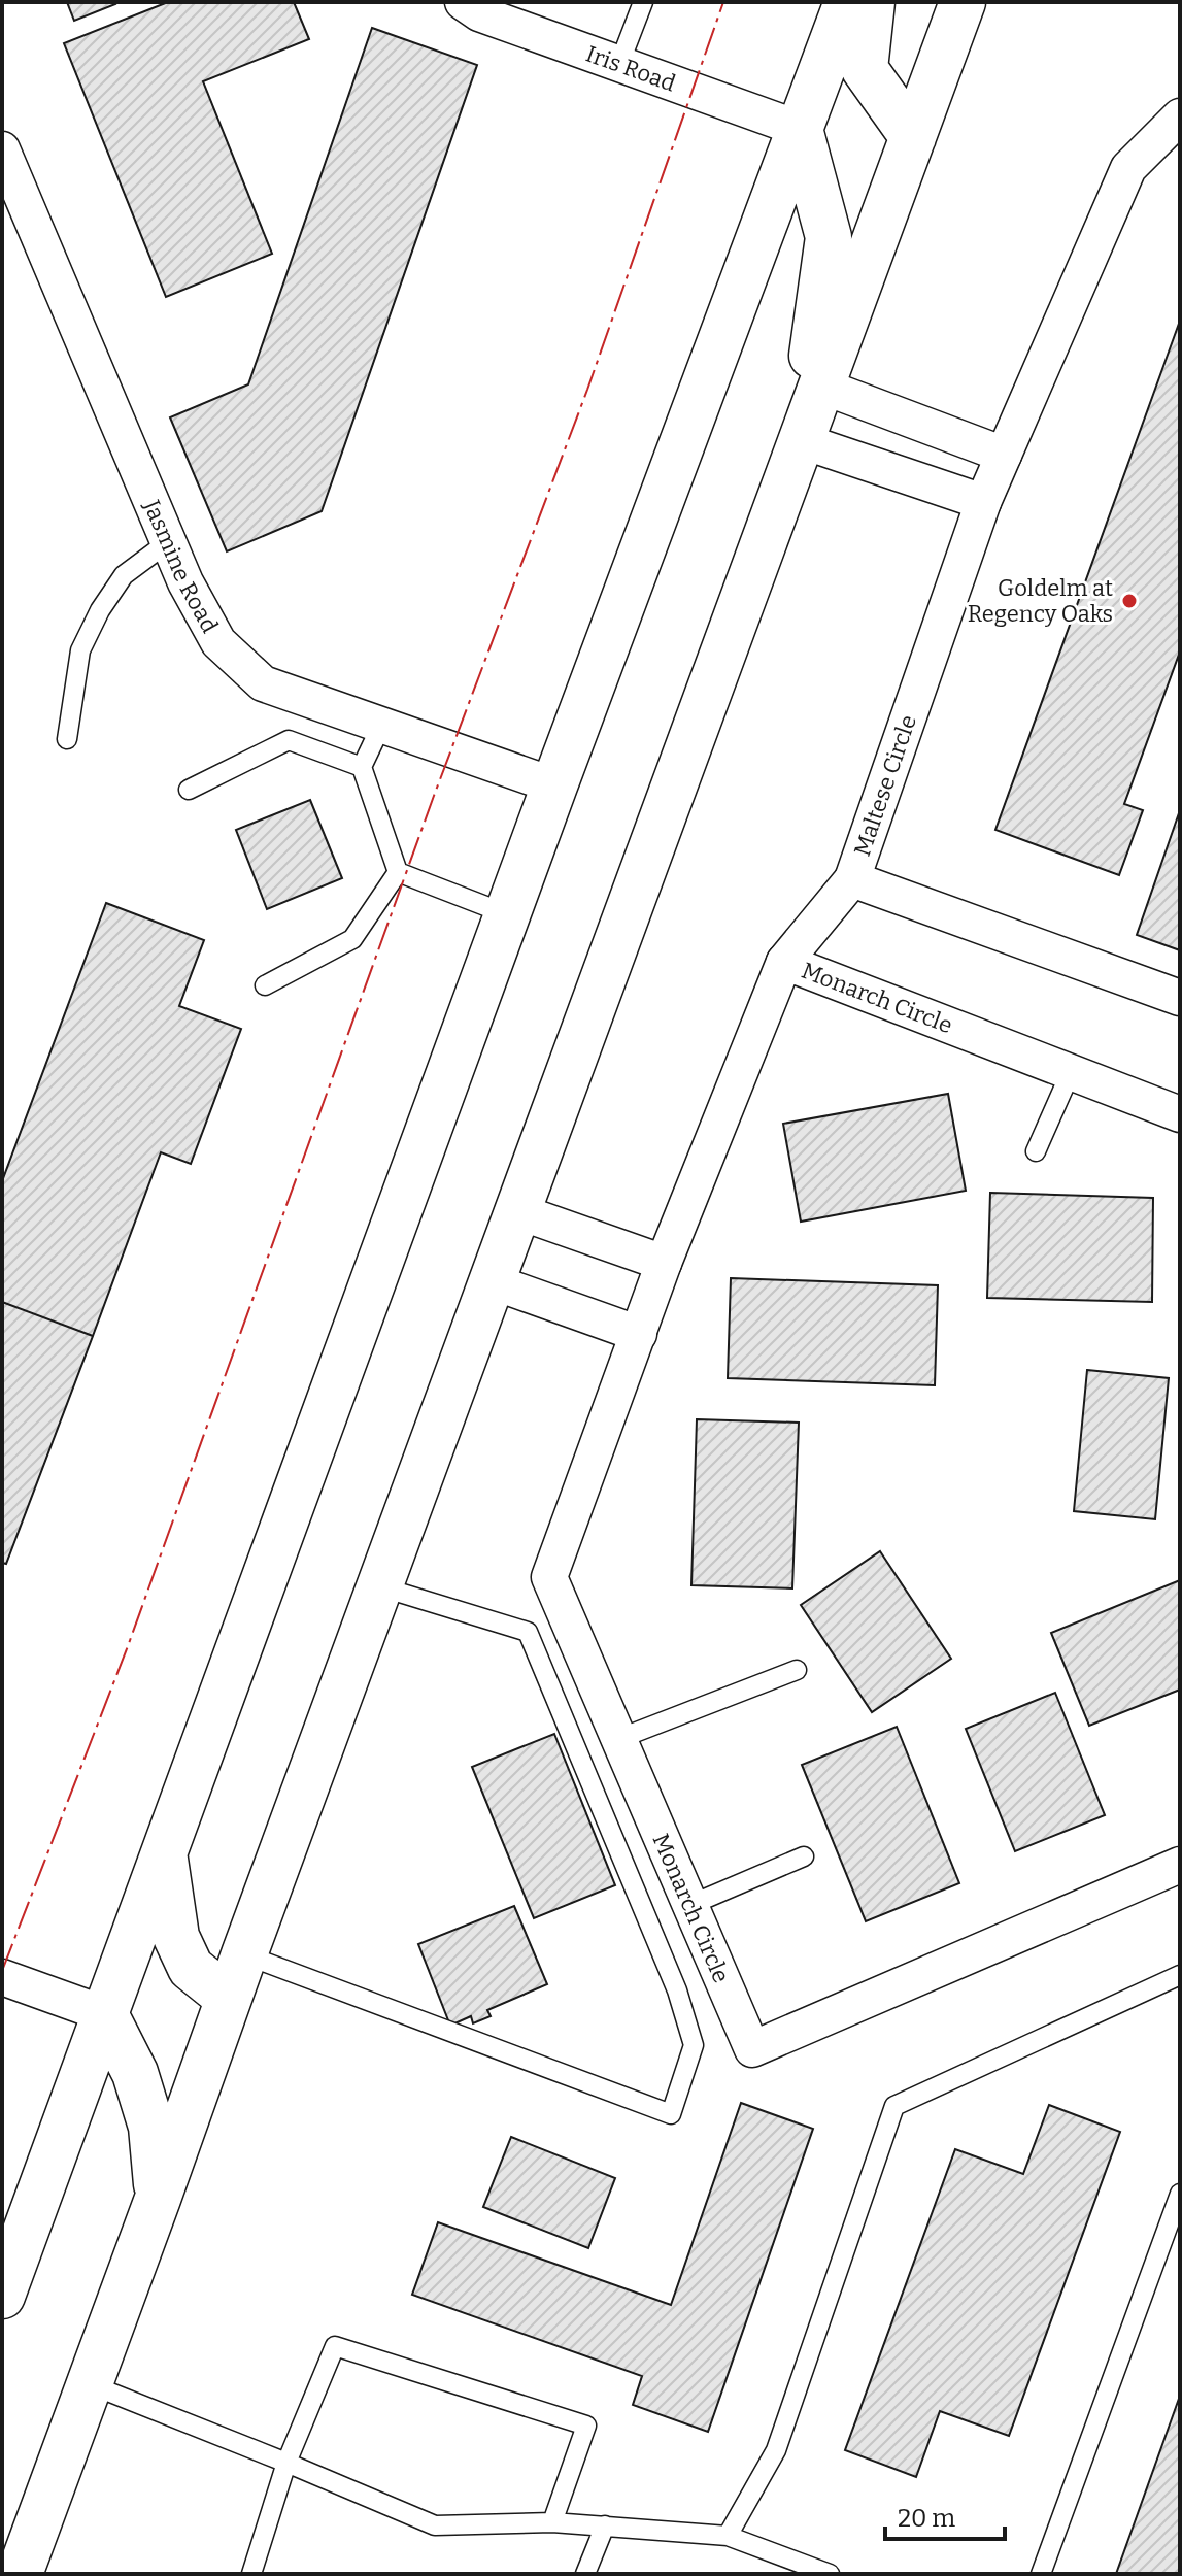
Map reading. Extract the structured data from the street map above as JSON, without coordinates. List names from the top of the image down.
{
  "streets": {
    "street": [
      "Iris Road",
      "Jasmine Road",
      "Maltese Circle",
      "Monarch Circle"
    ]
  },
  "places": ["Goldelm at Regency Oaks"],
  "scale_bar": "20 m"
}
